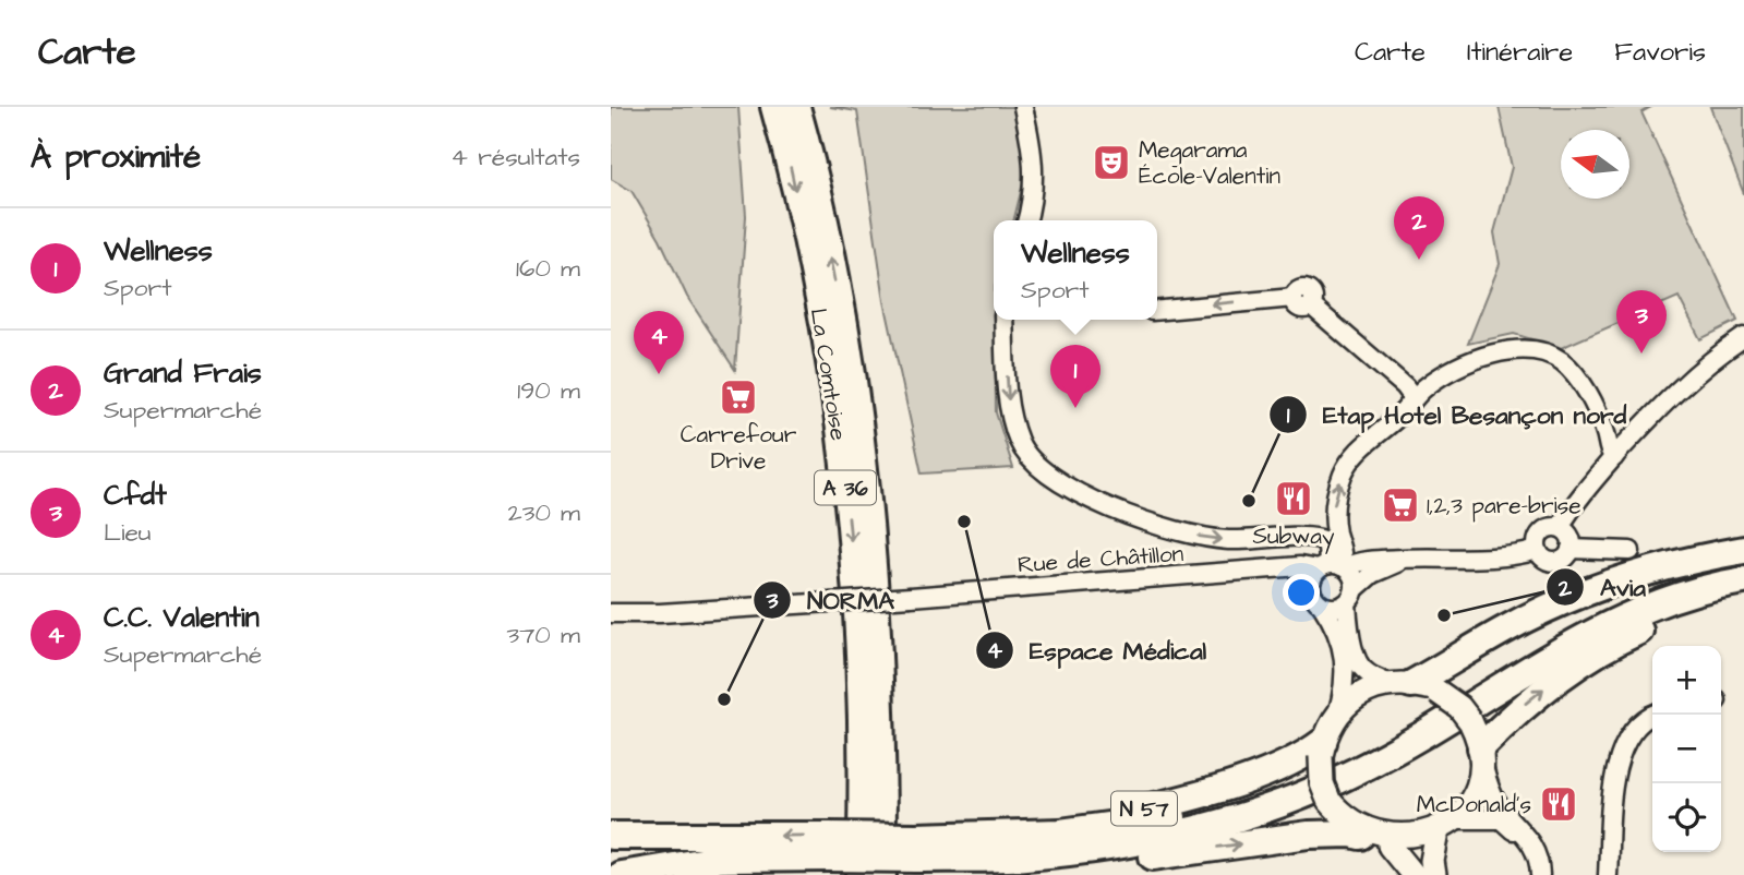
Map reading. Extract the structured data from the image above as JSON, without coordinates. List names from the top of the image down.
{
  "streets": {
    "highway": ["La Comtoise", "A 36", "N 57"],
    "street": ["Rue de Châtillon"]
  },
  "places": {
    "theatre": ["Megarama École-Valentin"],
    "supermarket": ["Carrefour Drive", "1,2,3 pare-brise"],
    "restaurant": ["Subway", "McDonald's"],
    "other": [
      "Etap Hotel Besançon nord",
      "Espace Médical",
      "Avia",
      "NORMA"
    ]
  },
  "north": "left",
  "page": {
    "header": "Carte",
    "nav": ["Carte", "Itinéraire", "Favoris"],
    "heading": ["À proximité", "4 résultats"],
    "pins": [
      "2",
      "3",
      "4",
      "1"
    ],
    "list": [
      {
        "mark": "1",
        "name": "Wellness",
        "note": "Sport",
        "value": "160 m"
      },
      {
        "mark": "2",
        "name": "Grand Frais",
        "note": "Supermarché",
        "value": "190 m"
      },
      {
        "mark": "3",
        "name": "Cfdt",
        "note": "Lieu",
        "value": "230 m"
      },
      {
        "mark": "4",
        "name": "C.C. Valentin",
        "note": "Supermarché",
        "value": "370 m"
      }
    ],
    "popup": ["Wellness", "Sport"],
    "map_buttons": ["+", "−"]
  }
}
